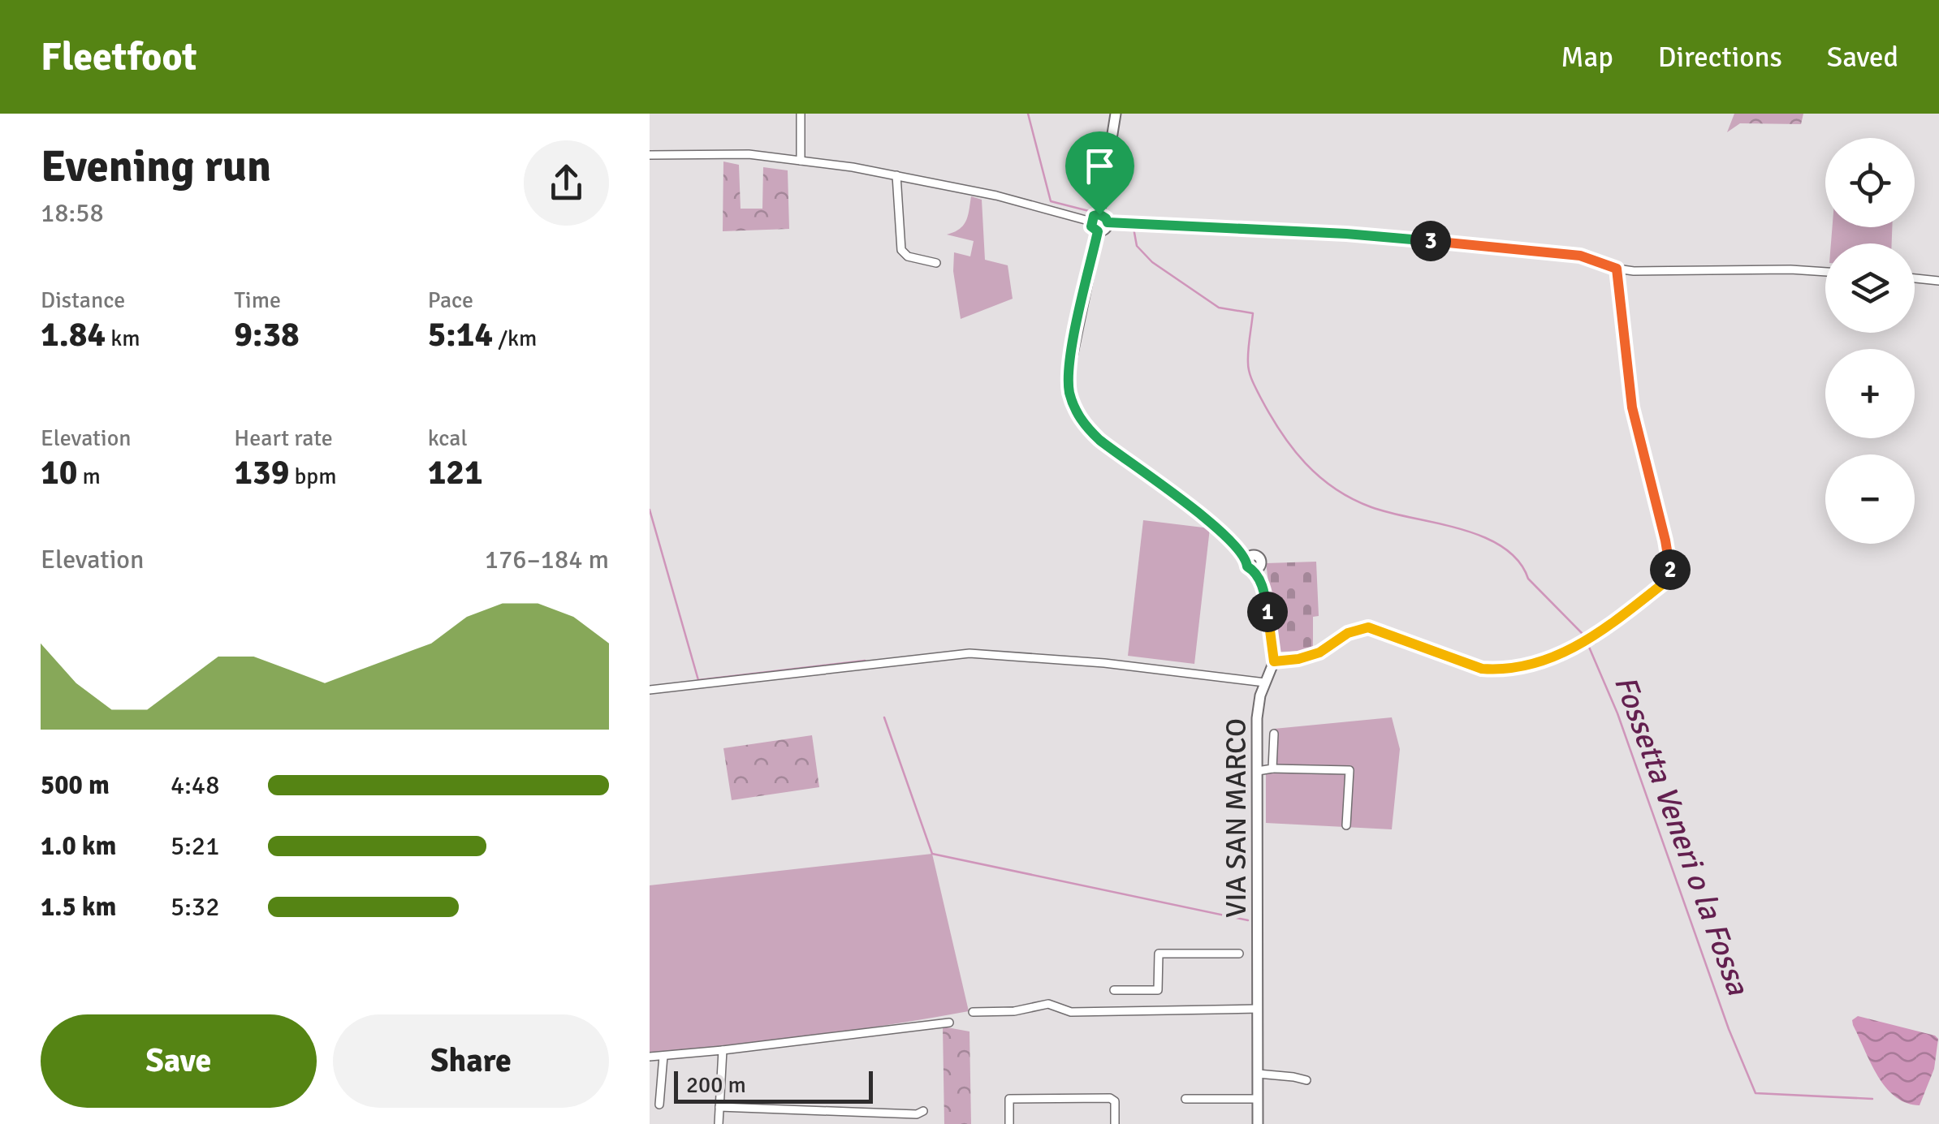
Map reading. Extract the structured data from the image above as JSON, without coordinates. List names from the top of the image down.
{
  "streets": {
    "street": ["VIA SAN MARCO"]
  },
  "water": ["Fossetta Veneri o la Fossa"],
  "scale_bar": "200 m",
  "page": {
    "header": "Fleetfoot",
    "nav": ["Map", "Directions", "Saved"],
    "heading": ["Evening run", "18:58"],
    "map_buttons": ["+", "−"],
    "pins": ["3", "2", "1"],
    "stats": [
      ["Distance", "1.84 km"],
      ["Time", "9:38"],
      ["Pace", "5:14 /km"],
      ["Elevation", "10 m"],
      ["Heart rate", "139 bpm"],
      ["kcal", "121"]
    ],
    "chart": ["Elevation", "176–184 m"],
    "list": [
      {
        "name": "500 m",
        "note": "4:48"
      },
      {
        "name": "1.0 km",
        "note": "5:21"
      },
      {
        "name": "1.5 km",
        "note": "5:32"
      }
    ],
    "buttons": ["Save", "Share"],
    "scale": "200 m"
  }
}
